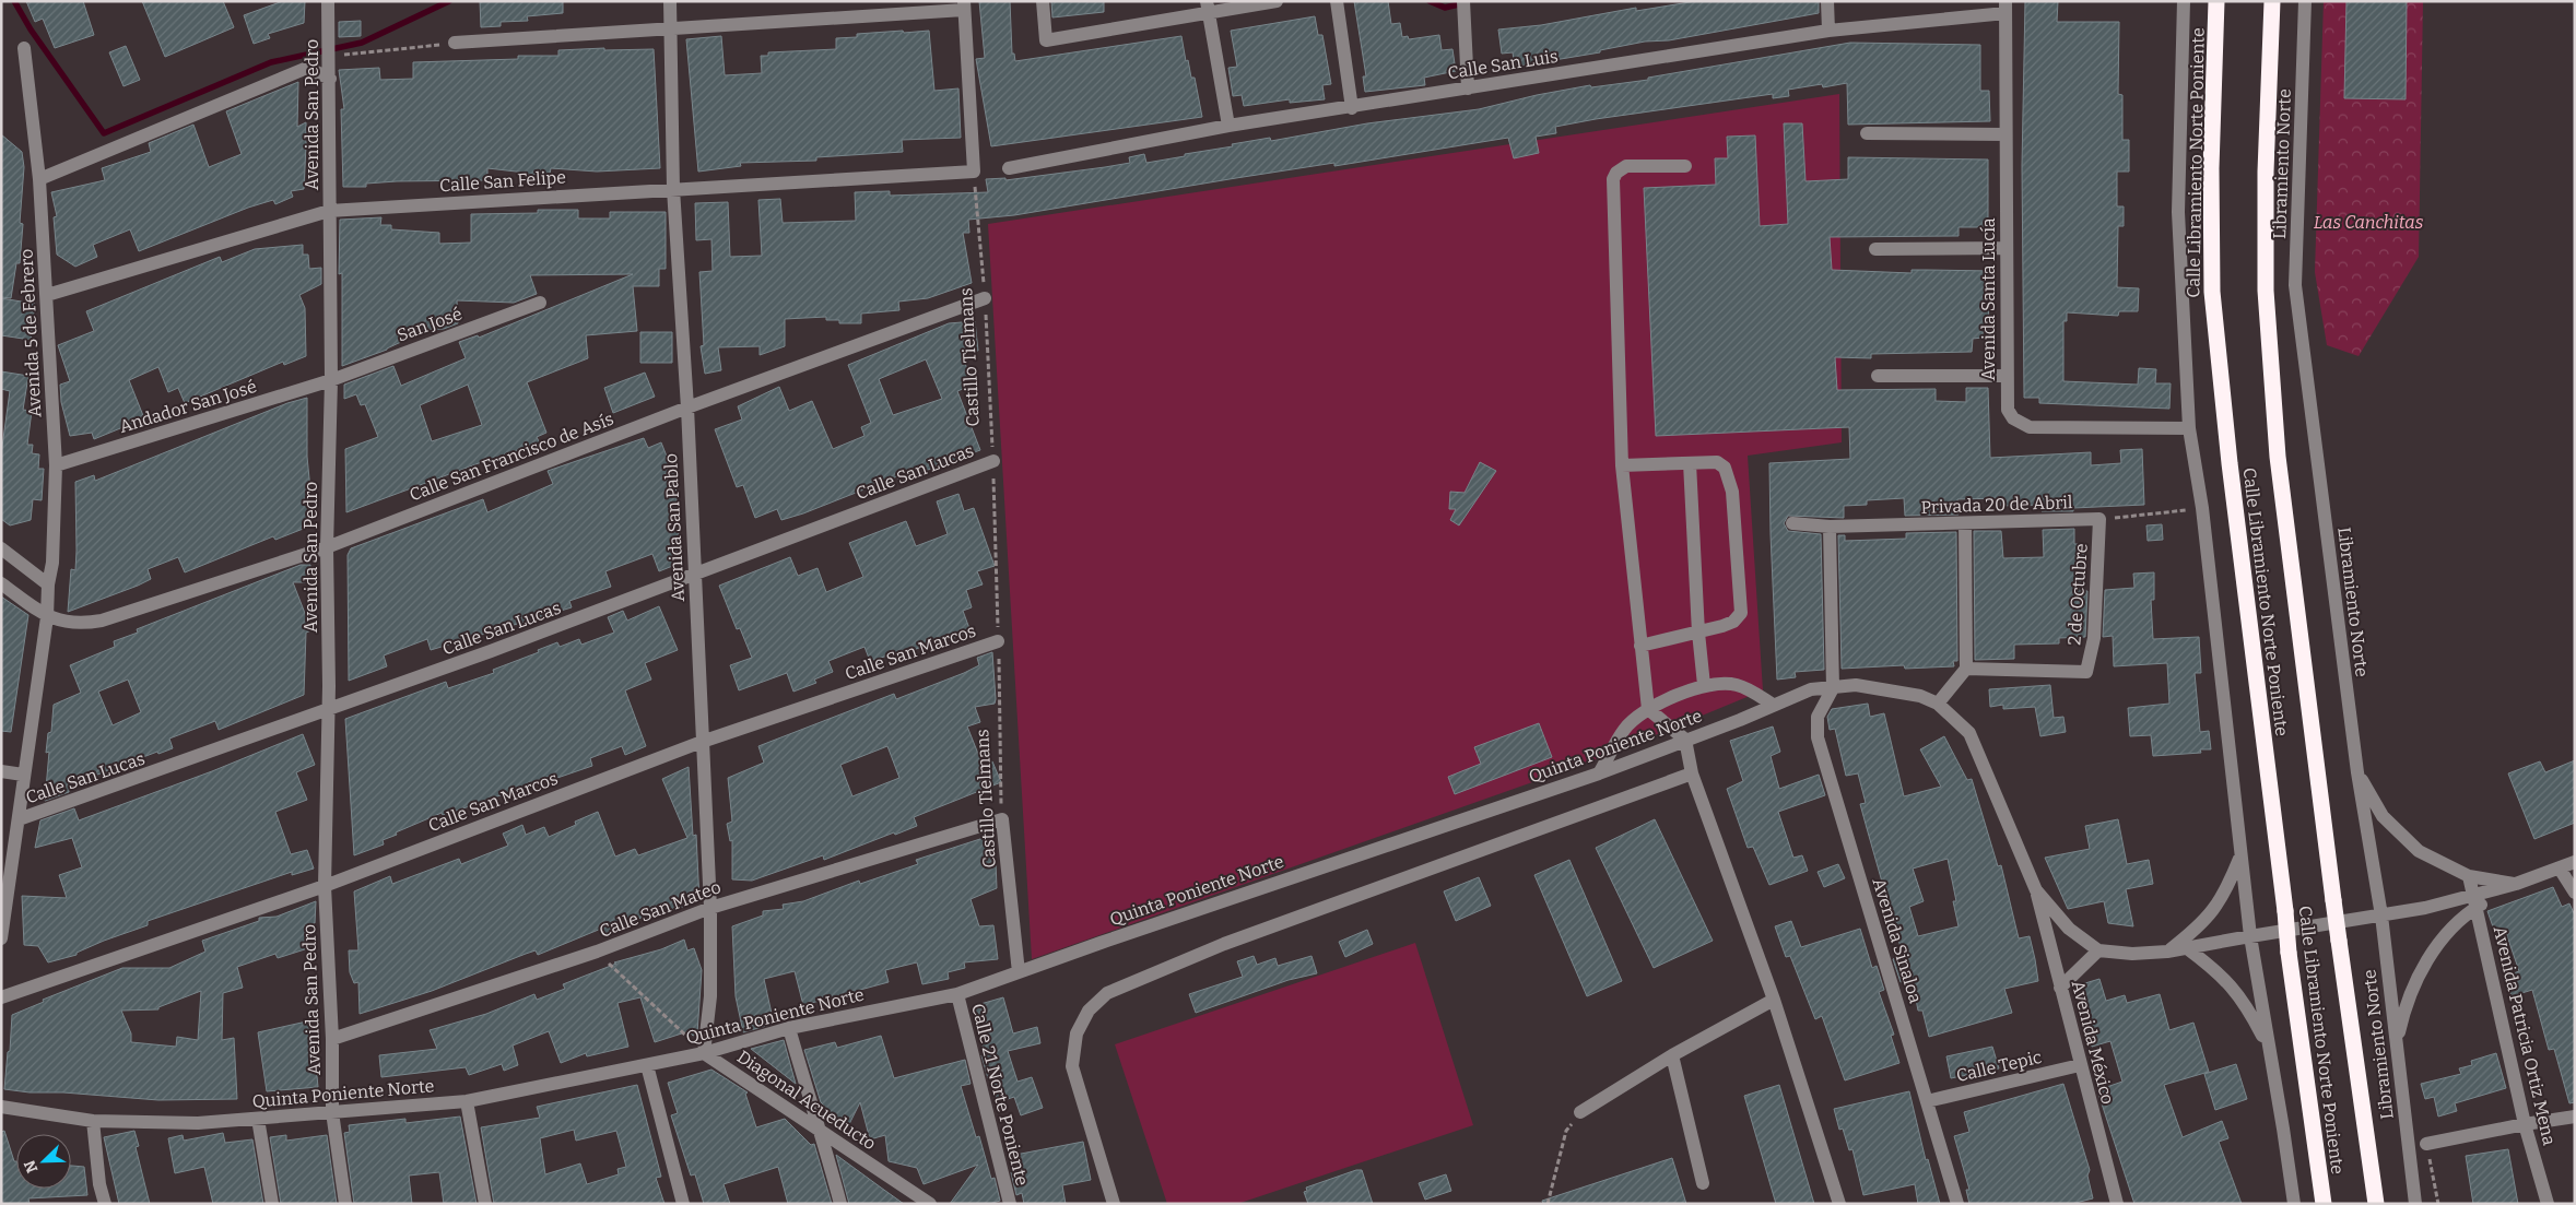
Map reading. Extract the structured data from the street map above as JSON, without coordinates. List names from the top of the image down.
{
  "streets": {
    "highway": ["Calle Libramiento Norte Poniente"],
    "street": [
      "Calle San Luis",
      "Avenida San Pedro",
      "Libramiento Norte",
      "Calle San Felipe",
      "Avenida Santa Lucía",
      "San José",
      "Avenida 5 de Febrero",
      "Castillo Tielmans",
      "Andador San José",
      "Calle San Francisco de Asís",
      "Calle San Lucas",
      "Privada 20 de Abril",
      "Avenida San Pablo",
      "2 de Octubre",
      "Calle San Marcos",
      "Quinta Poniente Norte",
      "Calle San Mateo",
      "Avenida Sinaloa",
      "Avenida Patricia Ortiz Mena",
      "Avenida México",
      "Calle Tepic",
      "Calle 21 Norte Poniente",
      "Diagonal Acueducto"
    ]
  },
  "crossings": [
    ["Calle San Luis", "Avenida Santa Lucía"],
    ["Avenida San Pedro", "Calle San Felipe"],
    ["Avenida San Pedro", "San José"],
    ["Avenida San Pedro", "Andador San José"],
    ["Avenida San Pedro", "Calle San Francisco de Asís"],
    ["Avenida San Pedro", "Calle San Lucas"],
    ["Avenida San Pedro", "Calle San Marcos"],
    ["Avenida San Pedro", "Quinta Poniente Norte"],
    ["Avenida San Pedro", "Calle San Mateo"],
    ["Calle San Felipe", "Avenida 5 de Febrero"],
    ["Calle San Felipe", "Castillo Tielmans"],
    ["Calle San Felipe", "Avenida San Pablo"],
    ["San José", "Andador San José"],
    ["Avenida 5 de Febrero", "Andador San José"],
    ["Avenida 5 de Febrero", "Calle San Francisco de Asís"],
    ["Avenida 5 de Febrero", "Calle San Lucas"],
    ["Castillo Tielmans", "Calle San Francisco de Asís"],
    ["Castillo Tielmans", "Calle San Lucas"],
    ["Castillo Tielmans", "Calle San Marcos"],
    ["Castillo Tielmans", "Quinta Poniente Norte"],
    ["Castillo Tielmans", "Calle San Mateo"],
    ["Calle San Francisco de Asís", "Avenida San Pablo"],
    ["Calle San Lucas", "Avenida San Pablo"],
    ["Privada 20 de Abril", "2 de Octubre"],
    ["Avenida San Pablo", "Calle San Marcos"],
    ["Avenida San Pablo", "Quinta Poniente Norte"],
    ["Avenida San Pablo", "Calle San Mateo"],
    ["Avenida San Pablo", "Diagonal Acueducto"],
    ["Quinta Poniente Norte", "Avenida Sinaloa"],
    ["Quinta Poniente Norte", "Avenida México"],
    ["Quinta Poniente Norte", "Calle 21 Norte Poniente"],
    ["Quinta Poniente Norte", "Diagonal Acueducto"],
    ["Avenida Sinaloa", "Calle Tepic"],
    ["Avenida México", "Calle Tepic"]
  ],
  "parks": ["Las Canchitas"],
  "north": "bottom left"
}
